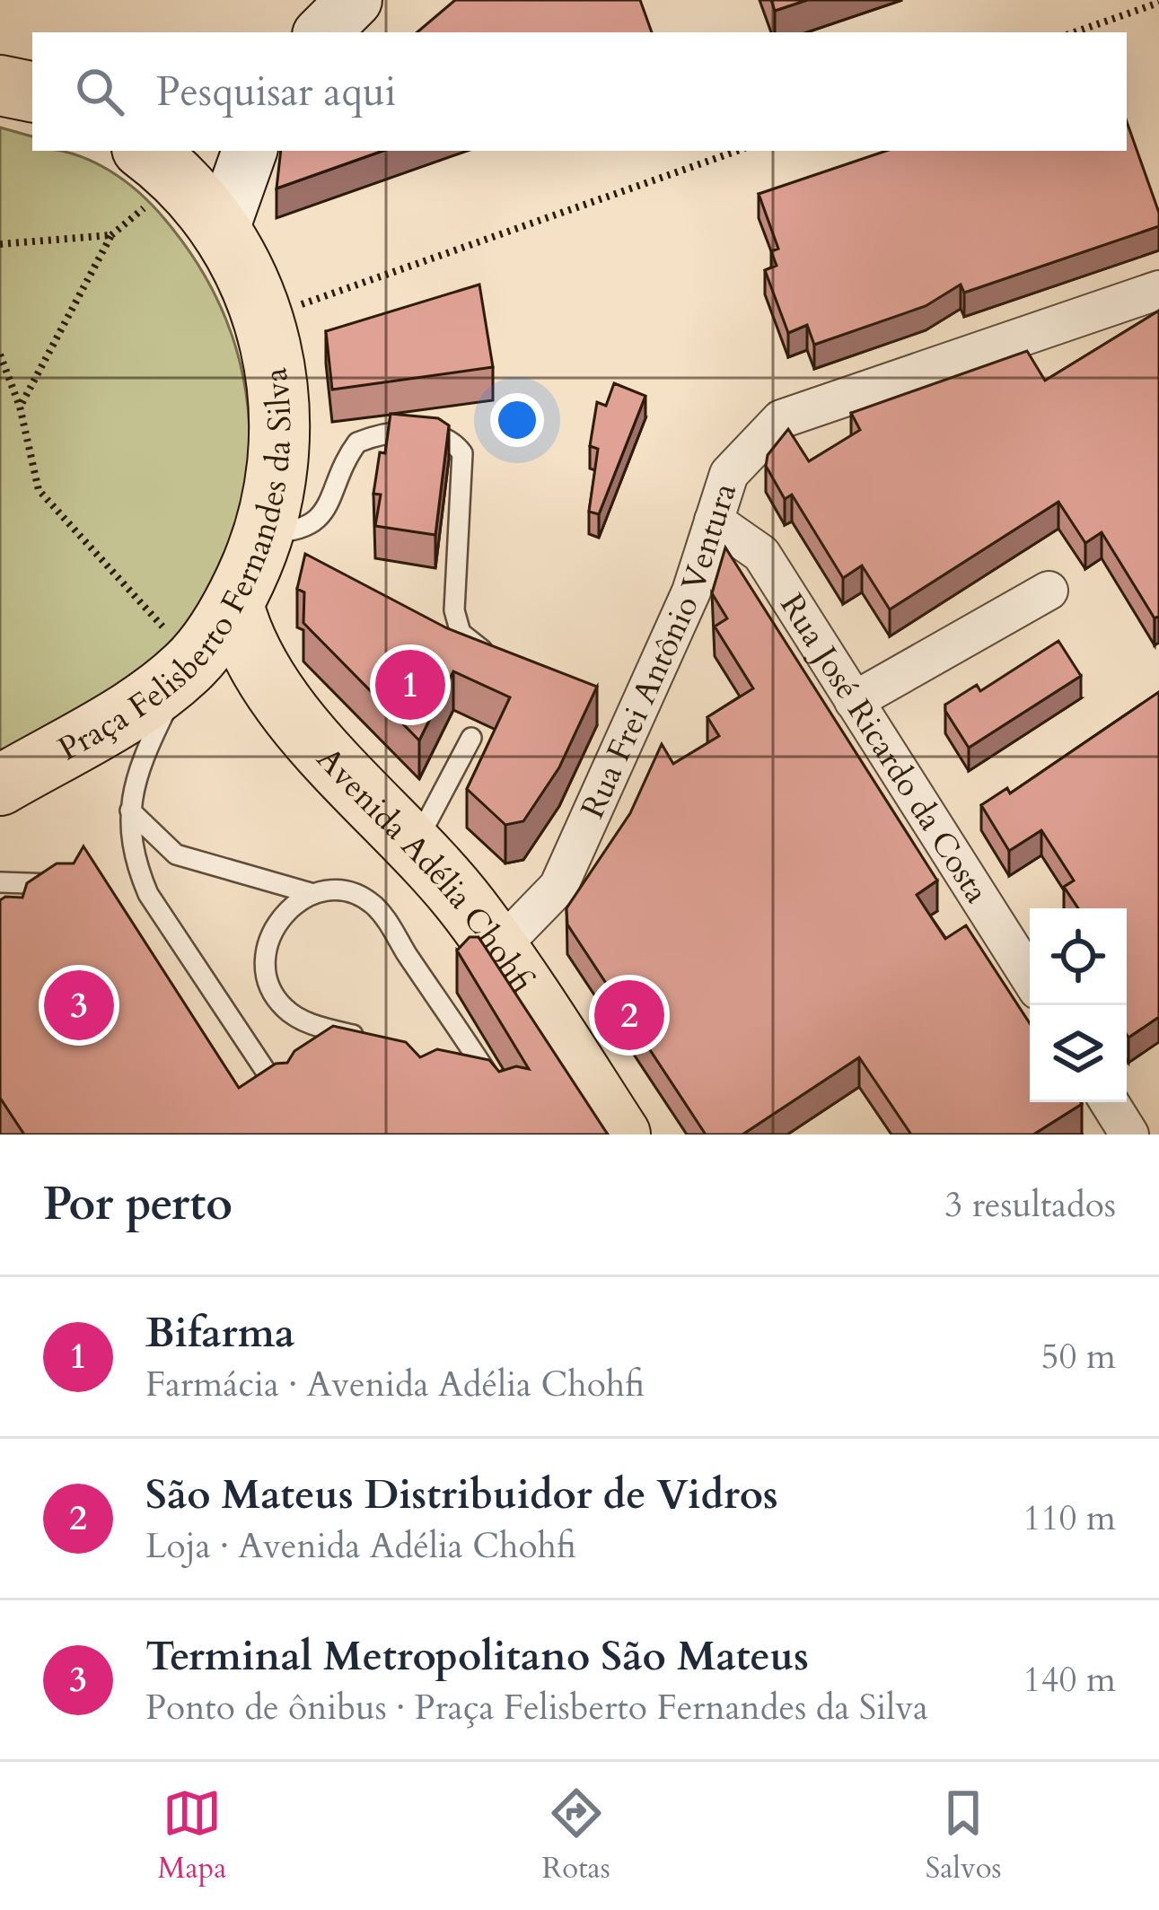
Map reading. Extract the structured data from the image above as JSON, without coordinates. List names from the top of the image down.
{
  "streets": {
    "highway": ["Praça Felisberto Fernandes da Silva", "Avenida Adélia Chohfi"],
    "street": ["Rua Frei Antônio Ventura", "Rua José Ricardo da Costa"]
  },
  "crossings": [
    ["Praça Felisberto Fernandes da Silva", "Avenida Adélia Chohfi"],
    ["Rua Frei Antônio Ventura", "Rua José Ricardo da Costa"],
    ["Rua Frei Antônio Ventura", "Avenida Adélia Chohfi"]
  ],
  "page": {
    "search": "Pesquisar aqui",
    "pins": ["1", "3", "2"],
    "heading": ["Por perto", "3 resultados"],
    "list": [
      {
        "mark": "1",
        "name": "Bifarma",
        "note": "Farmácia · Avenida Adélia Chohfi",
        "value": "50 m"
      },
      {
        "mark": "2",
        "name": "São Mateus Distribuidor de Vidros",
        "note": "Loja · Avenida Adélia Chohfi",
        "value": "110 m"
      },
      {
        "mark": "3",
        "name": "Terminal Metropolitano São Mateus",
        "note": "Ponto de ônibus · Praça Felisberto Fernandes da Silva",
        "value": "140 m"
      }
    ],
    "nav": ["Mapa", "Rotas", "Salvos"]
  }
}
